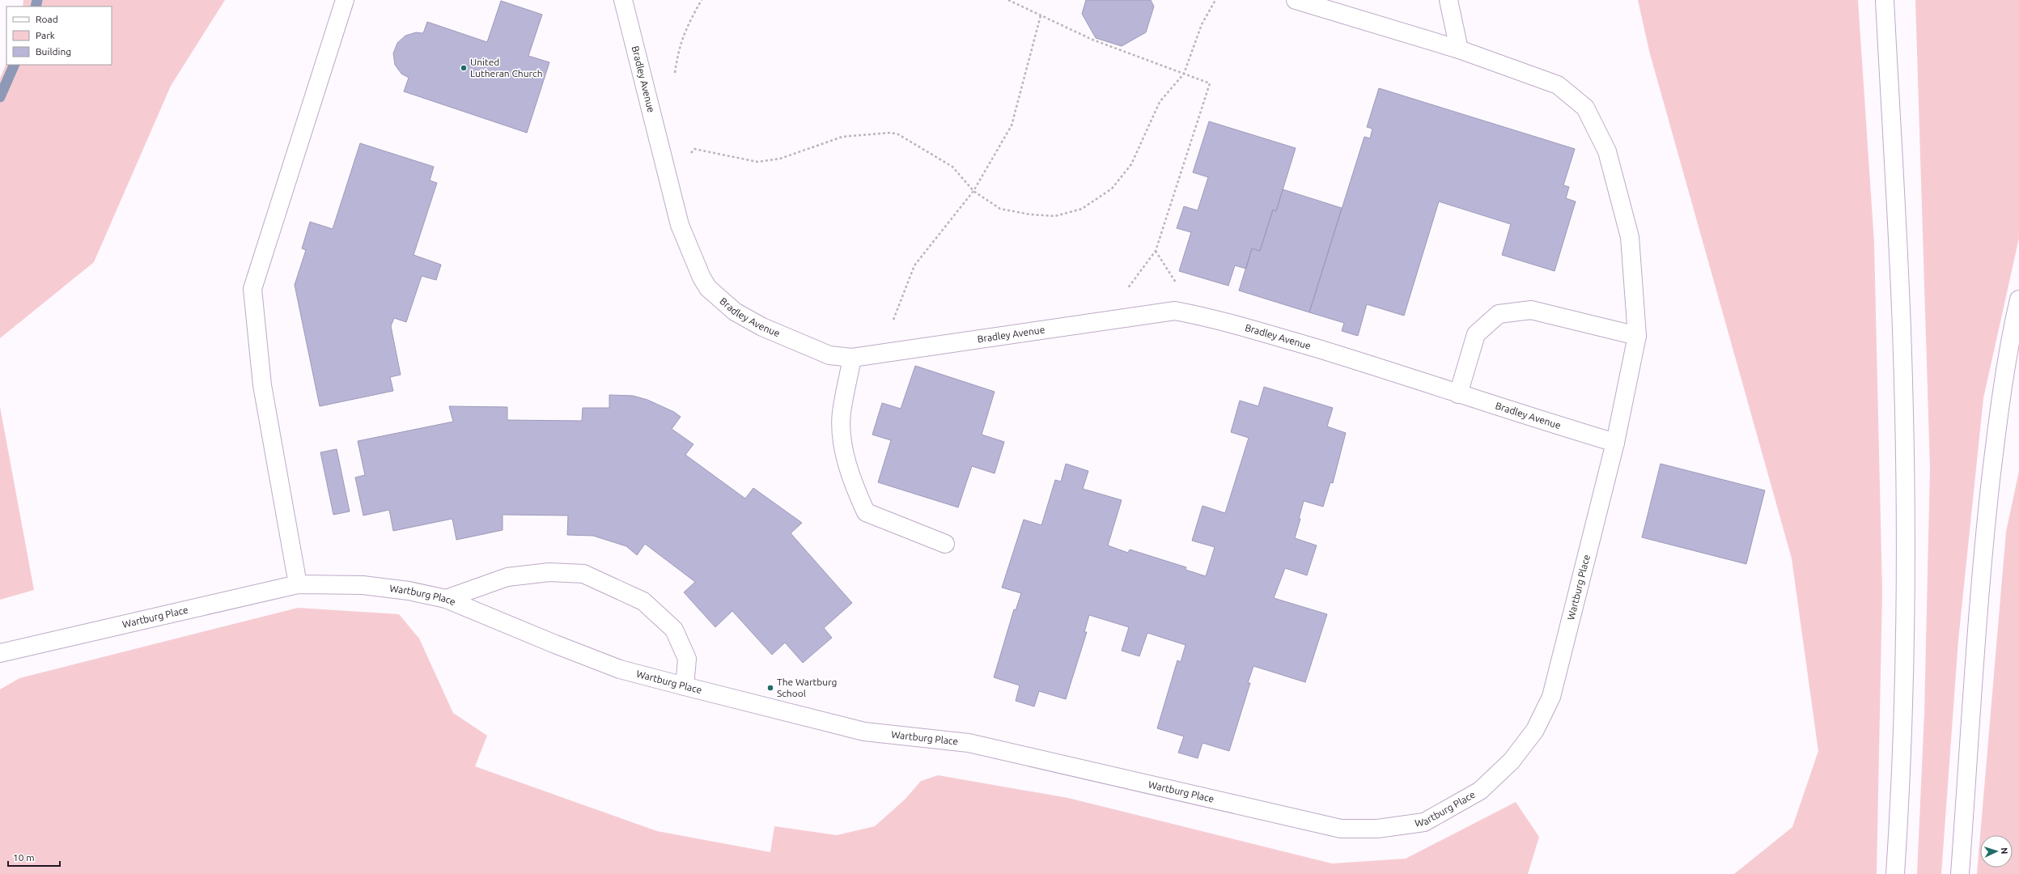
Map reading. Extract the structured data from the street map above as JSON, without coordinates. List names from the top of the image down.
{
  "streets": {
    "main road": ["Bradley Avenue", "Wartburg Place"]
  },
  "crossings": [
    ["Bradley Avenue", "Wartburg Place"]
  ],
  "places": ["United Lutheran Church", "The Wartburg School"],
  "legend": ["Road", "Park", "Building"],
  "scale_bar": "10 m",
  "north": "right"
}
